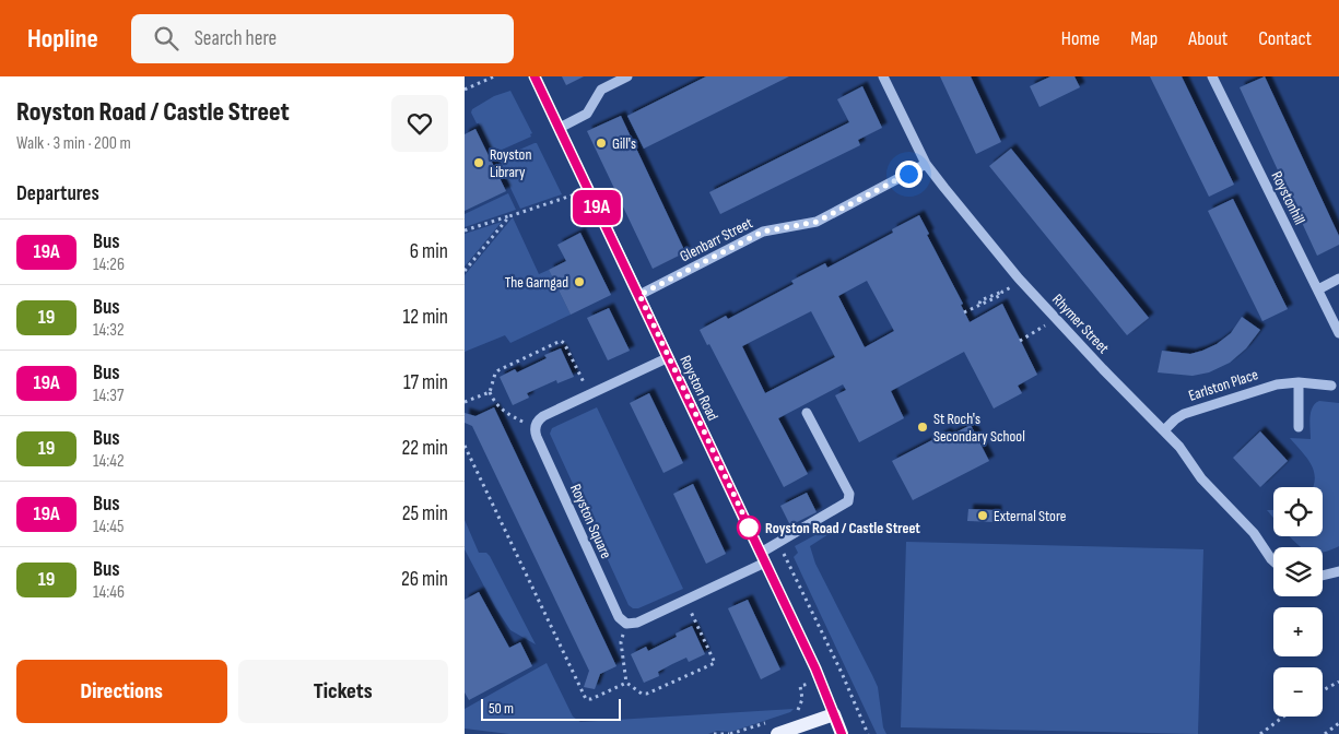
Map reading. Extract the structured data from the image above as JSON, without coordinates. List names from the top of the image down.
{
  "streets": {
    "street": [
      "Roystonhill",
      "Glenbarr Street",
      "Rhymer Street",
      "Earlston Place",
      "Royston Road",
      "Royston Square"
    ]
  },
  "crossings": [
    ["Glenbarr Street", "Rhymer Street"],
    ["Glenbarr Street", "Royston Road"],
    ["Rhymer Street", "Earlston Place"]
  ],
  "places": [
    "Gill's",
    "Royston Library",
    "The Garngad",
    "St Roch's Secondary School",
    "External Store",
    "Royston Road / Castle Street"
  ],
  "lines": ["bus line 19A"],
  "scale_bar": "50 m",
  "page": {
    "header": "Hopline",
    "search": "Search here",
    "nav": [
      "Home",
      "Map",
      "About",
      "Contact"
    ],
    "heading": [
      ["Royston Road / Castle Street", "Walk · 3 min · 200 m"],
      "Departures"
    ],
    "on_map": "19A",
    "list": [
      {
        "mark": "19A",
        "name": "Bus",
        "note": "14:26",
        "value": "6 min"
      },
      {
        "mark": "19",
        "name": "Bus",
        "note": "14:32",
        "value": "12 min"
      },
      {
        "mark": "19A",
        "name": "Bus",
        "note": "14:37",
        "value": "17 min"
      },
      {
        "mark": "19",
        "name": "Bus",
        "note": "14:42",
        "value": "22 min"
      },
      {
        "mark": "19A",
        "name": "Bus",
        "note": "14:45",
        "value": "25 min"
      },
      {
        "mark": "19",
        "name": "Bus",
        "note": "14:46",
        "value": "26 min"
      }
    ],
    "map_buttons": ["+", "−"],
    "buttons": ["Directions", "Tickets"],
    "scale": "50 m"
  }
}
